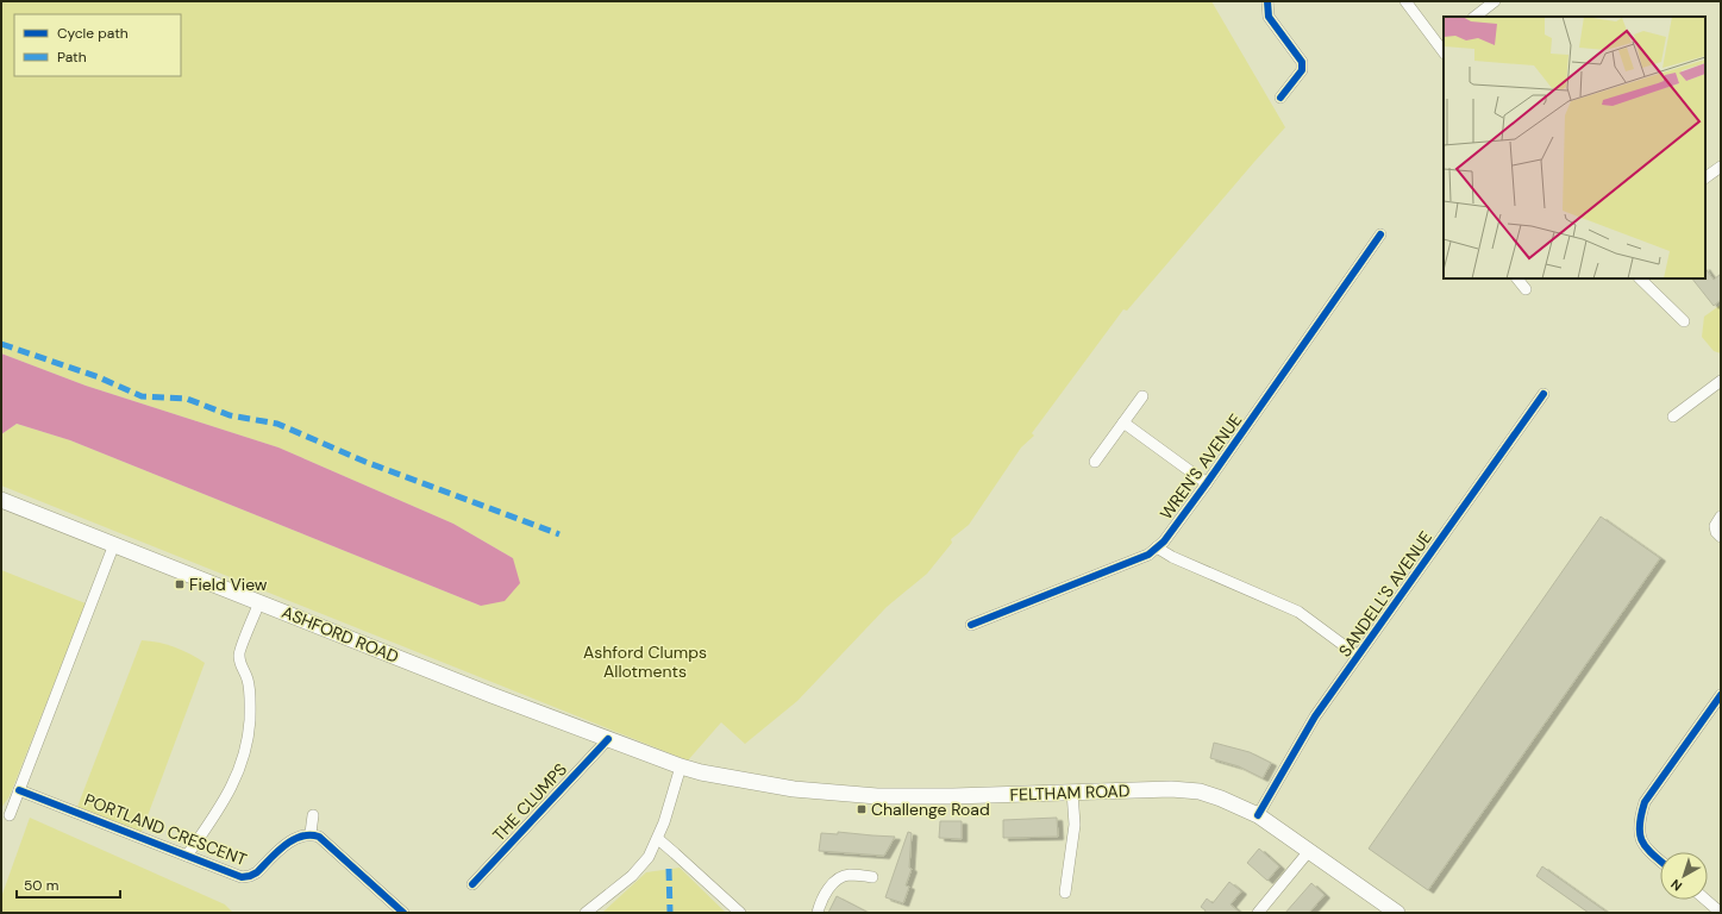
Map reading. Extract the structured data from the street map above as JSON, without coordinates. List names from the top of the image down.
{
  "streets": {
    "main road": ["ASHFORD ROAD", "FELTHAM ROAD"],
    "street": [
      "WREN'S AVENUE",
      "SANDELL'S AVENUE",
      "THE CLUMPS",
      "PORTLAND CRESCENT"
    ]
  },
  "crossings": [
    ["SANDELL'S AVENUE", "FELTHAM ROAD"],
    ["ASHFORD ROAD", "FELTHAM ROAD"],
    ["ASHFORD ROAD", "THE CLUMPS"]
  ],
  "parks": ["Ashford Clumps Allotments"],
  "places": {
    "transit": ["Field View", "Challenge Road"]
  },
  "legend": ["Cycle path", "Path"],
  "scale_bar": "50 m",
  "north": "bottom left"
}
